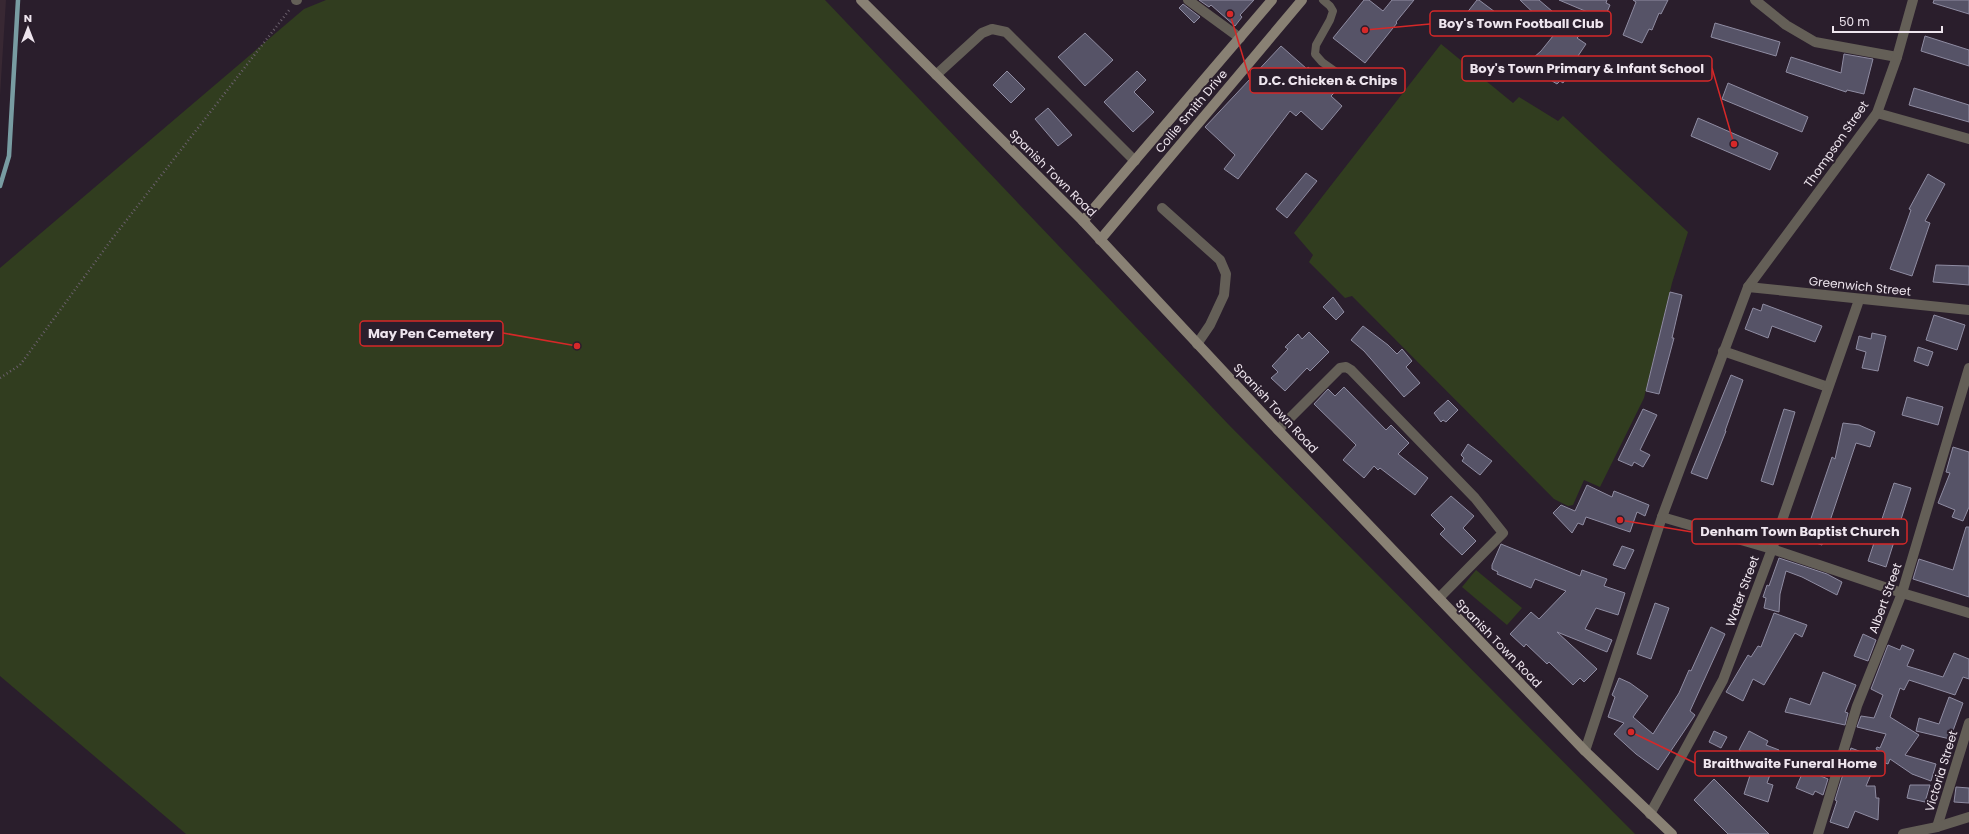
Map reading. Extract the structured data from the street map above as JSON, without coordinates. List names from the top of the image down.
{
  "streets": {
    "main road": ["Collie Smith Drive", "Spanish Town Road"],
    "street": [
      "Thompson Street",
      "Greenwich Street",
      "Water Street",
      "Albert Street",
      "Victoria Street"
    ]
  },
  "crossings": [
    ["Collie Smith Drive", "Spanish Town Road"],
    ["Thompson Street", "Spanish Town Road"],
    ["Thompson Street", "Greenwich Street"],
    ["Spanish Town Road", "Water Street"],
    ["Greenwich Street", "Water Street"]
  ],
  "places": [
    "D.C. Chicken & Chips",
    "Boy's Town Football Club",
    "Boy's Town Primary & Infant School",
    "May Pen Cemetery",
    "Denham Town Baptist Church",
    "Braithwaite Funeral Home"
  ],
  "scale_bar": "50 m",
  "north": "top"
}
